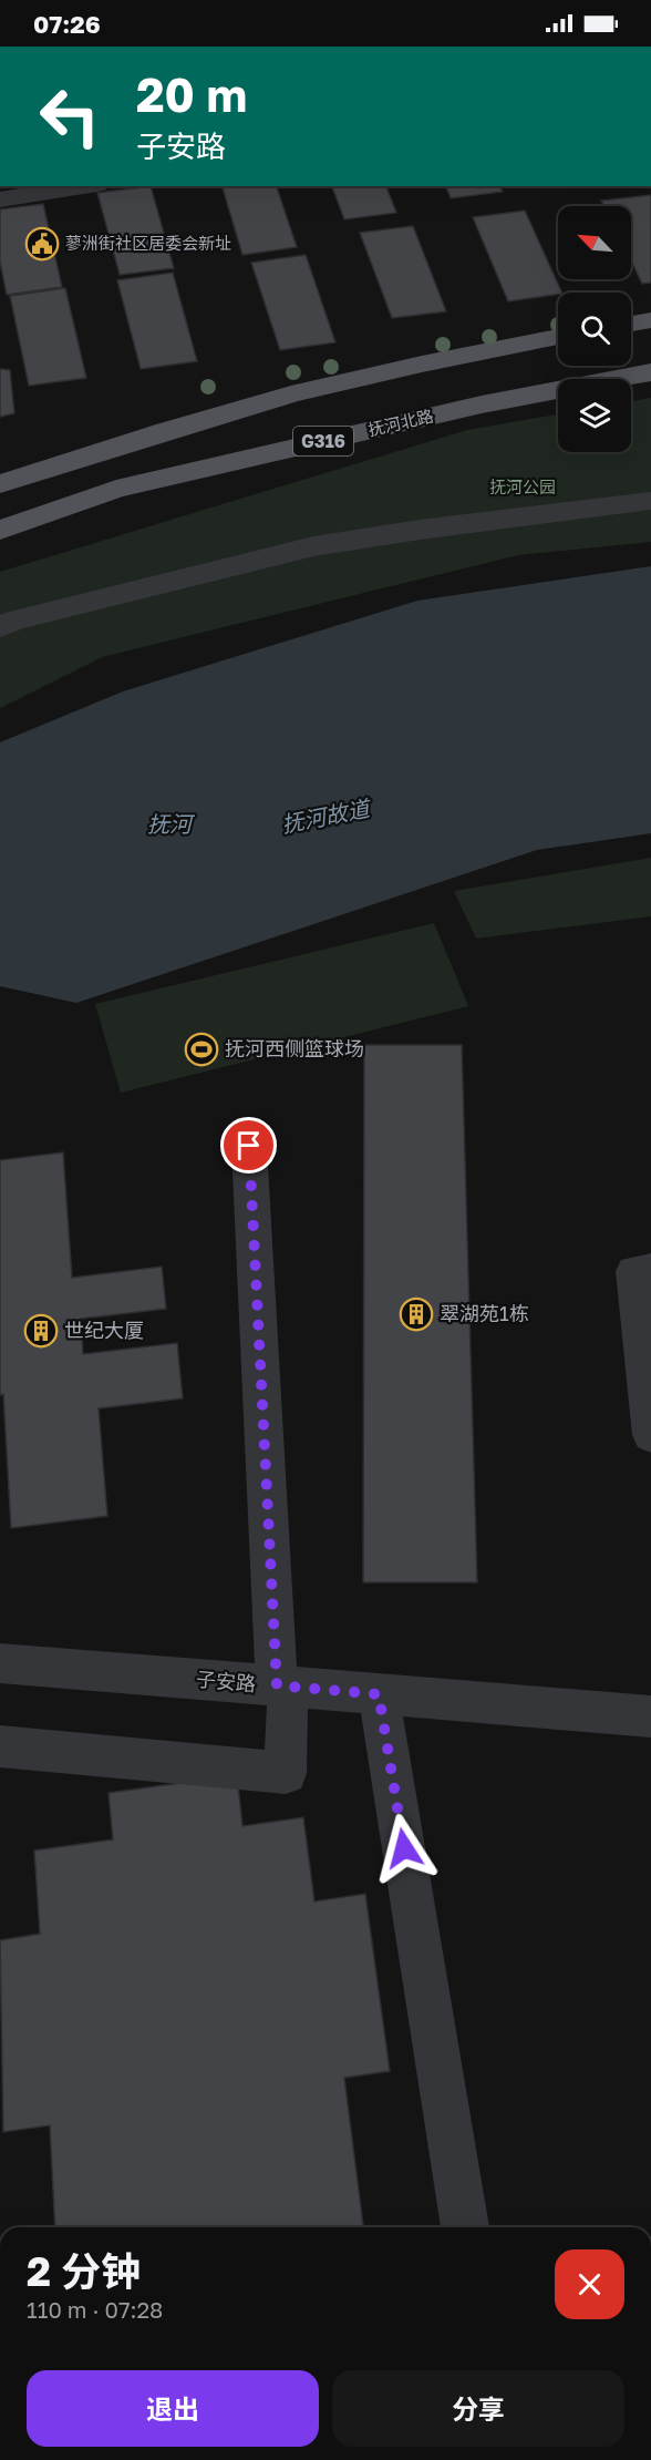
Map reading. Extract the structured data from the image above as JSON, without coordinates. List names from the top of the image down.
{
  "streets": {
    "main road": ["抚河北路", "G316"],
    "street": ["子安路"]
  },
  "water": ["抚河故道", "抚河"],
  "parks": ["抚河公园"],
  "places": {
    "public building": ["蓼洲街社区居委会新址"],
    "sports": ["抚河西侧篮球场"],
    "building": ["翠湖苑1栋", "世纪大厦"]
  },
  "north": "top left",
  "page": {
    "status": "07:26",
    "turn": ["20 m", "子安路"],
    "heading": ["2 分钟", "110 m · 07:28"],
    "buttons": ["退出", "分享"]
  }
}
